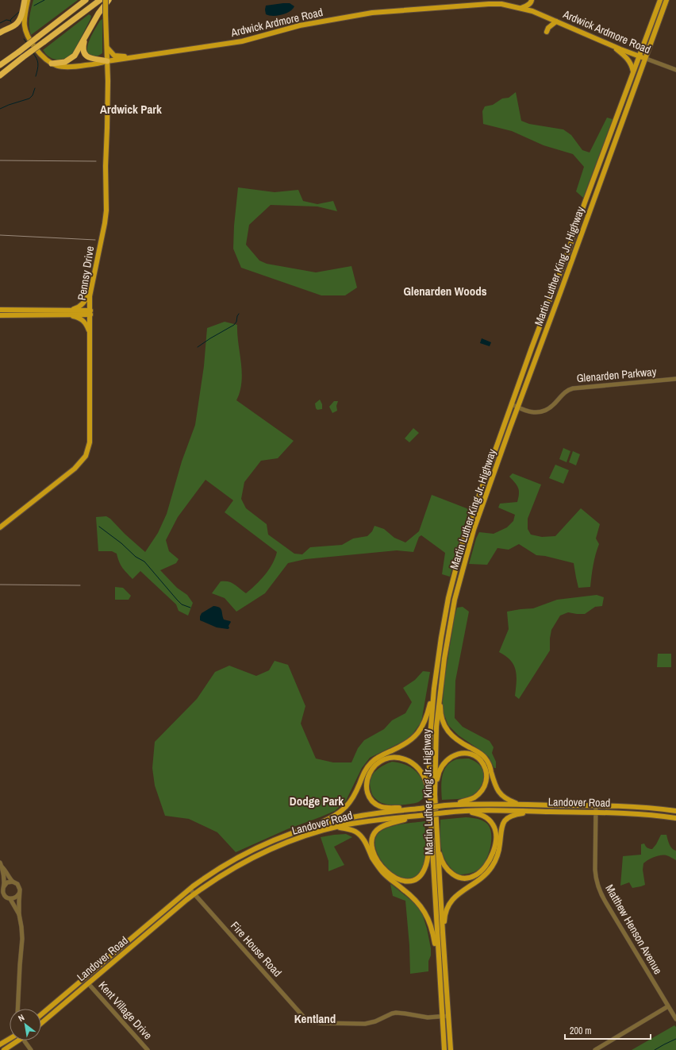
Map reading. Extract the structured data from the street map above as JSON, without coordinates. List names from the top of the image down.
{
  "streets": {
    "main road": [
      "Ardwick Ardmore Road",
      "Martin Luther King Jr. Highway",
      "Pennsy Drive",
      "Landover Road"
    ],
    "street": [
      "Glenarden Parkway",
      "Matthew Henson Avenue",
      "Fire House Road",
      "Kent Village Drive"
    ]
  },
  "crossings": [
    ["Ardwick Ardmore Road", "Martin Luther King Jr. Highway"],
    ["Ardwick Ardmore Road", "Pennsy Drive"],
    ["Martin Luther King Jr. Highway", "Glenarden Parkway"],
    ["Martin Luther King Jr. Highway", "Fire House Road"],
    ["Landover Road", "Matthew Henson Avenue"],
    ["Landover Road", "Fire House Road"],
    ["Landover Road", "Kent Village Drive"]
  ],
  "districts": [
    "Ardwick Park",
    "Glenarden Woods",
    "Dodge Park",
    "Kentland"
  ],
  "scale_bar": "200 m",
  "north": "top left"
}
